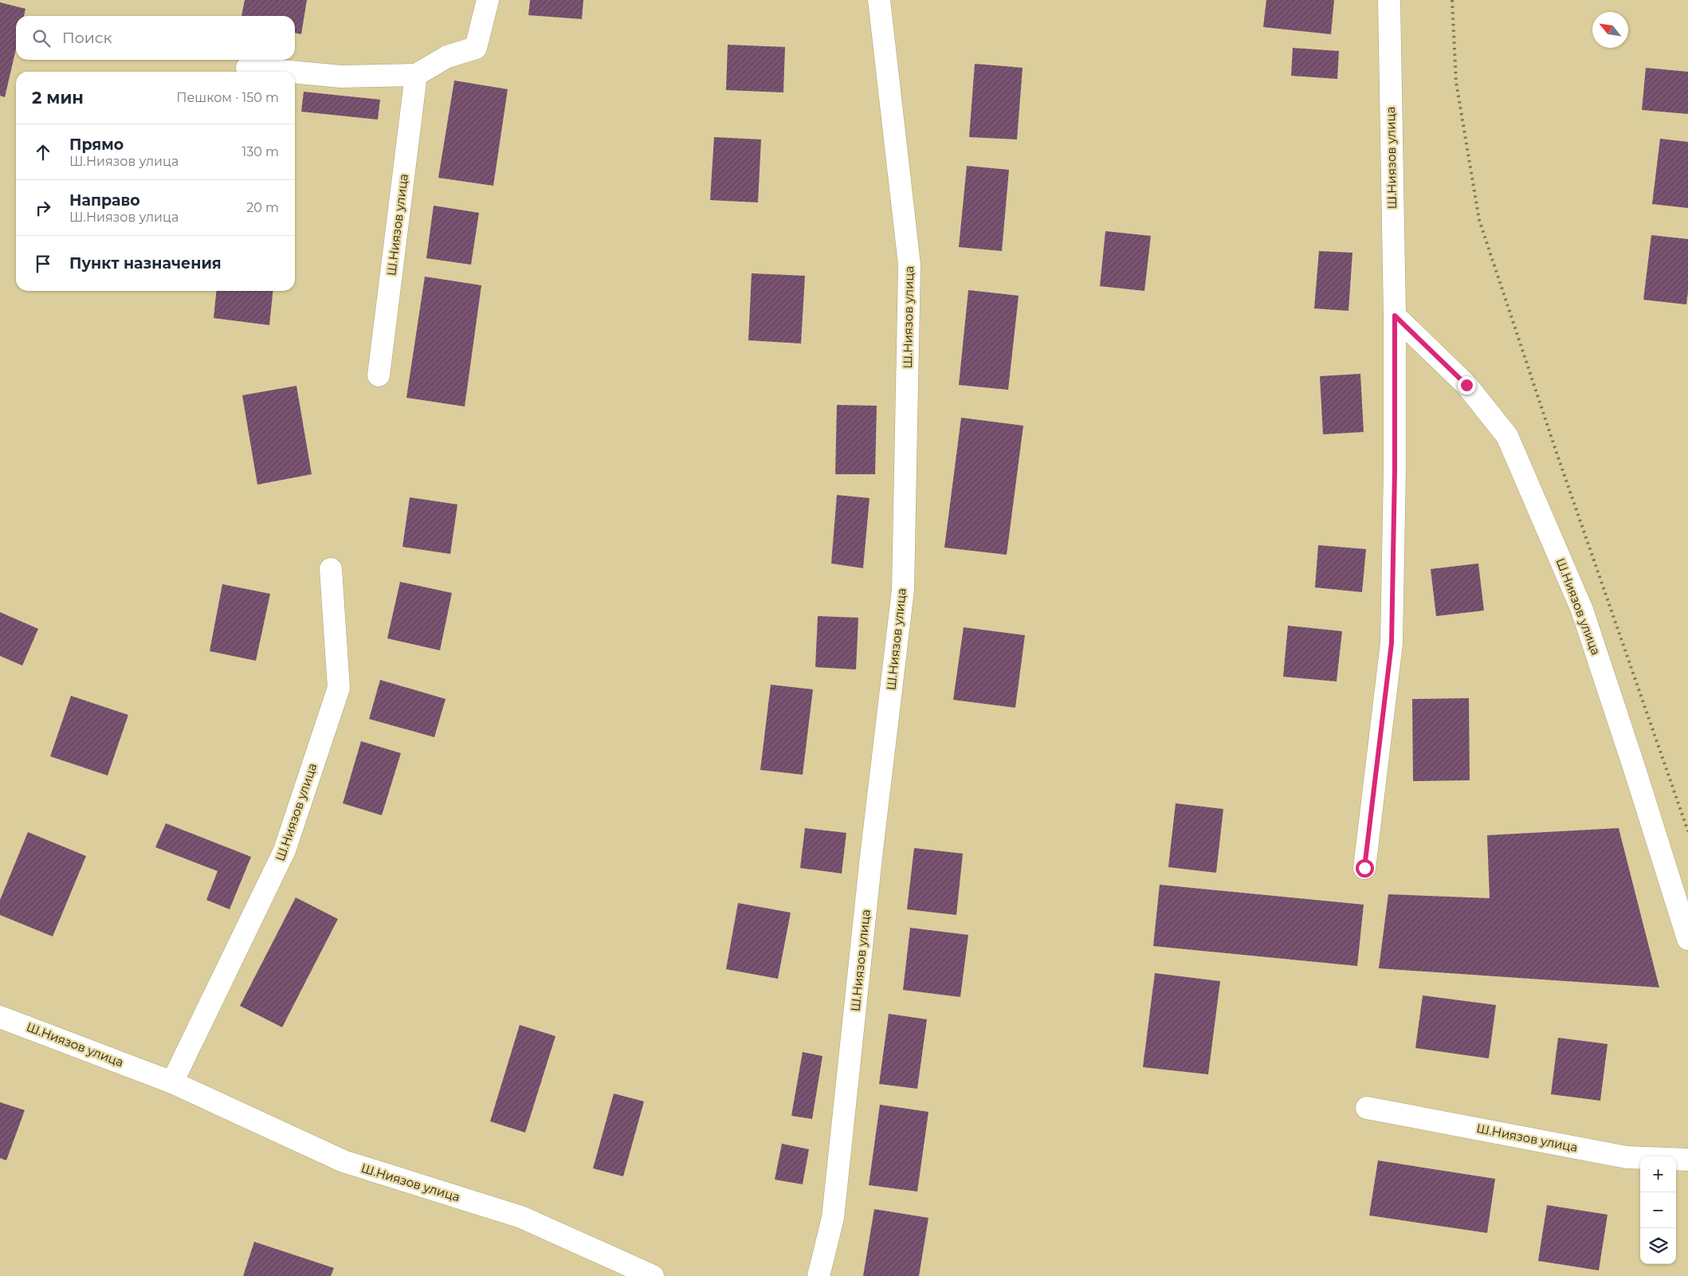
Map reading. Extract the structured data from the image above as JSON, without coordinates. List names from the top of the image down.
{
  "streets": {
    "street": ["Ш.Ниязов улица"]
  },
  "north": "top left",
  "page": {
    "search": "Поиск",
    "heading": ["2 мин", "Пешком · 150 m"],
    "list": [
      ["Прямо", "Ш.Ниязов улица", "130 m"],
      ["Направо", "Ш.Ниязов улица", "20 m"],
      "Пункт назначения"
    ],
    "map_buttons": ["+", "−"]
  }
}
